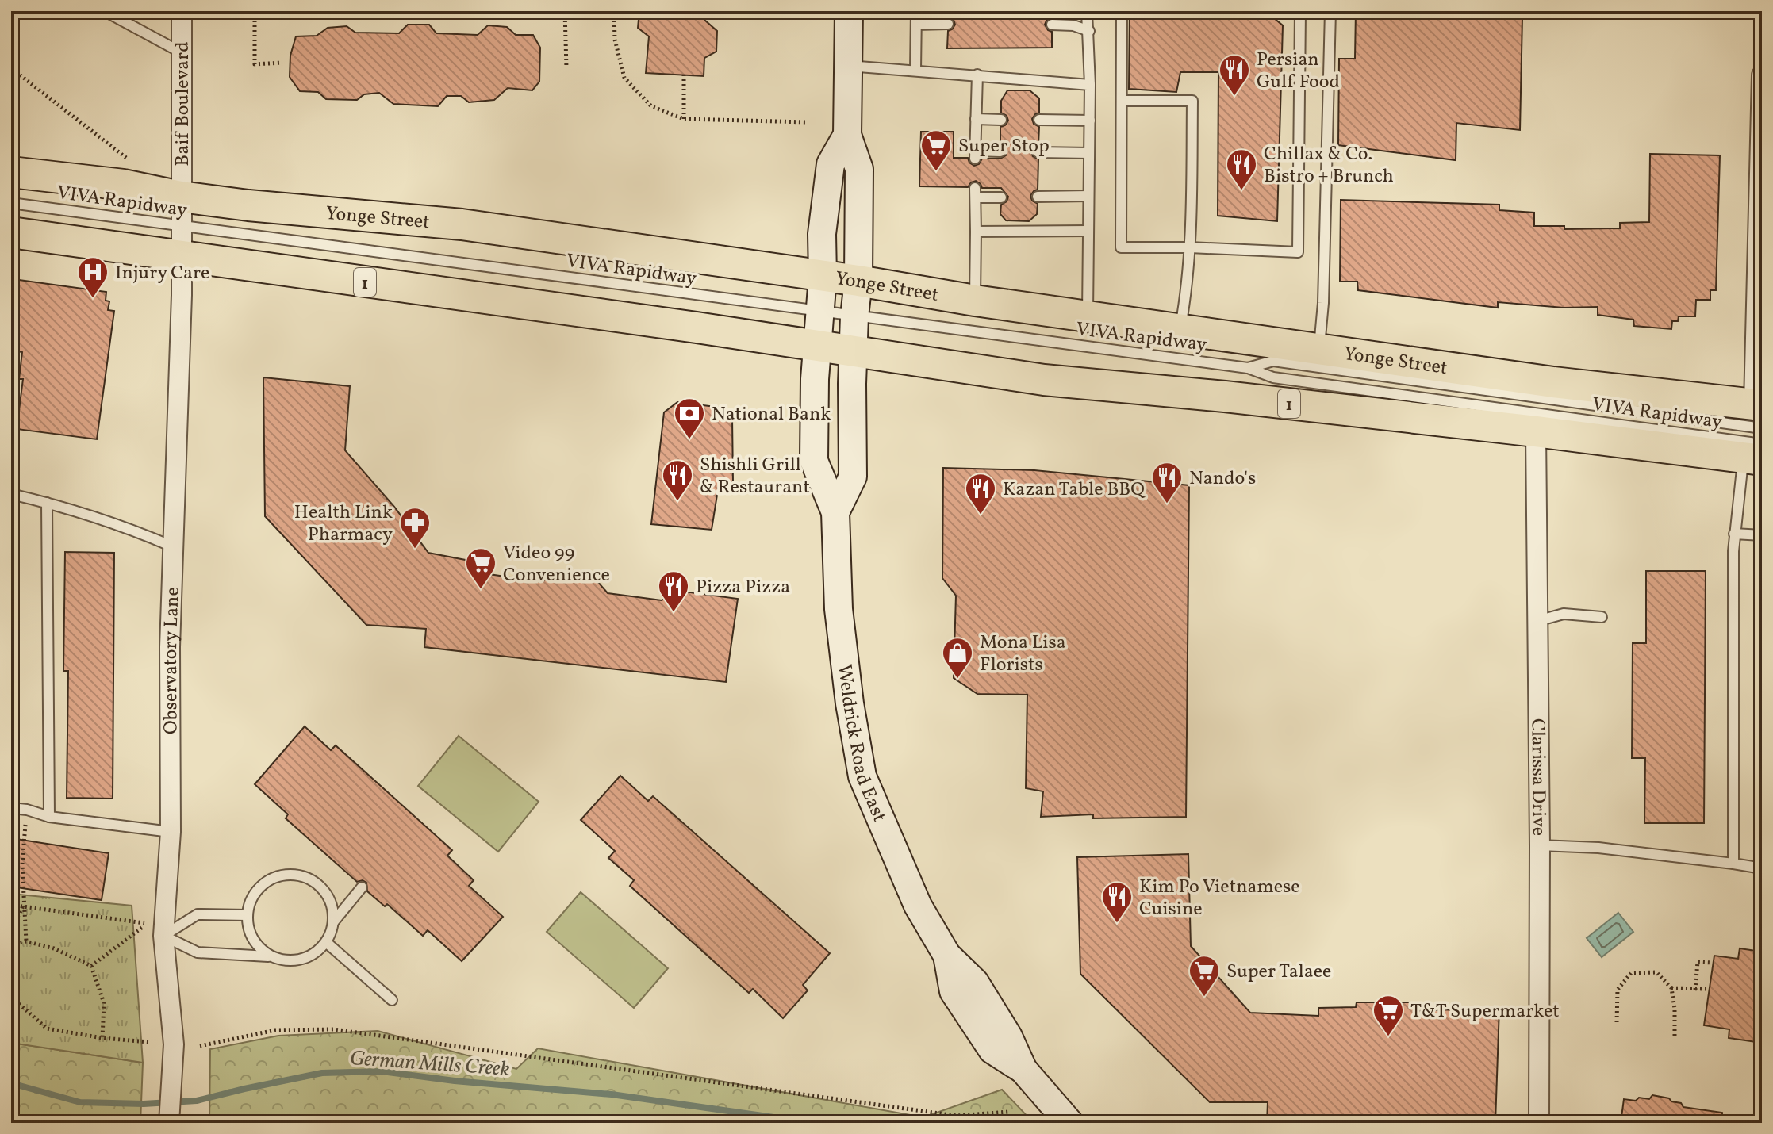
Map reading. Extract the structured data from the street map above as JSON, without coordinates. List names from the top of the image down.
{
  "streets": {
    "main road": ["Yonge Street", "1"],
    "street": [
      "Baif Boulevard",
      "Observatory Lane",
      "Weldrick Road East",
      "Clarissa Drive"
    ],
    "lane": ["VIVA Rapidway"]
  },
  "crossings": [
    ["Baif Boulevard", "VIVA Rapidway"],
    ["Baif Boulevard", "Yonge Street"],
    ["Baif Boulevard", "Observatory Lane"],
    ["VIVA Rapidway", "Yonge Street"],
    ["VIVA Rapidway", "1"],
    ["VIVA Rapidway", "Observatory Lane"],
    ["VIVA Rapidway", "Weldrick Road East"],
    ["Yonge Street", "Observatory Lane"],
    ["Yonge Street", "Weldrick Road East"],
    ["1", "Observatory Lane"],
    ["1", "Weldrick Road East"],
    ["1", "Clarissa Drive"]
  ],
  "water": ["German Mills Creek"],
  "places": {
    "restaurant": [
      "Persian Gulf Food",
      "Chillax & Co. Bistro + Brunch",
      "Shishli Grill & Restaurant",
      "Nando's",
      "Kazan Table BBQ",
      "Pizza Pizza",
      "Kim Po Vietnamese Cuisine"
    ],
    "supermarket": [
      "Super Stop",
      "Video 99 Convenience",
      "Super Talaee",
      "T&T Supermarket"
    ],
    "hospital": ["Injury Care"],
    "bank": ["National Bank"],
    "pharmacy": ["Health Link Pharmacy"],
    "shop": ["Mona Lisa Florists"]
  }
}
